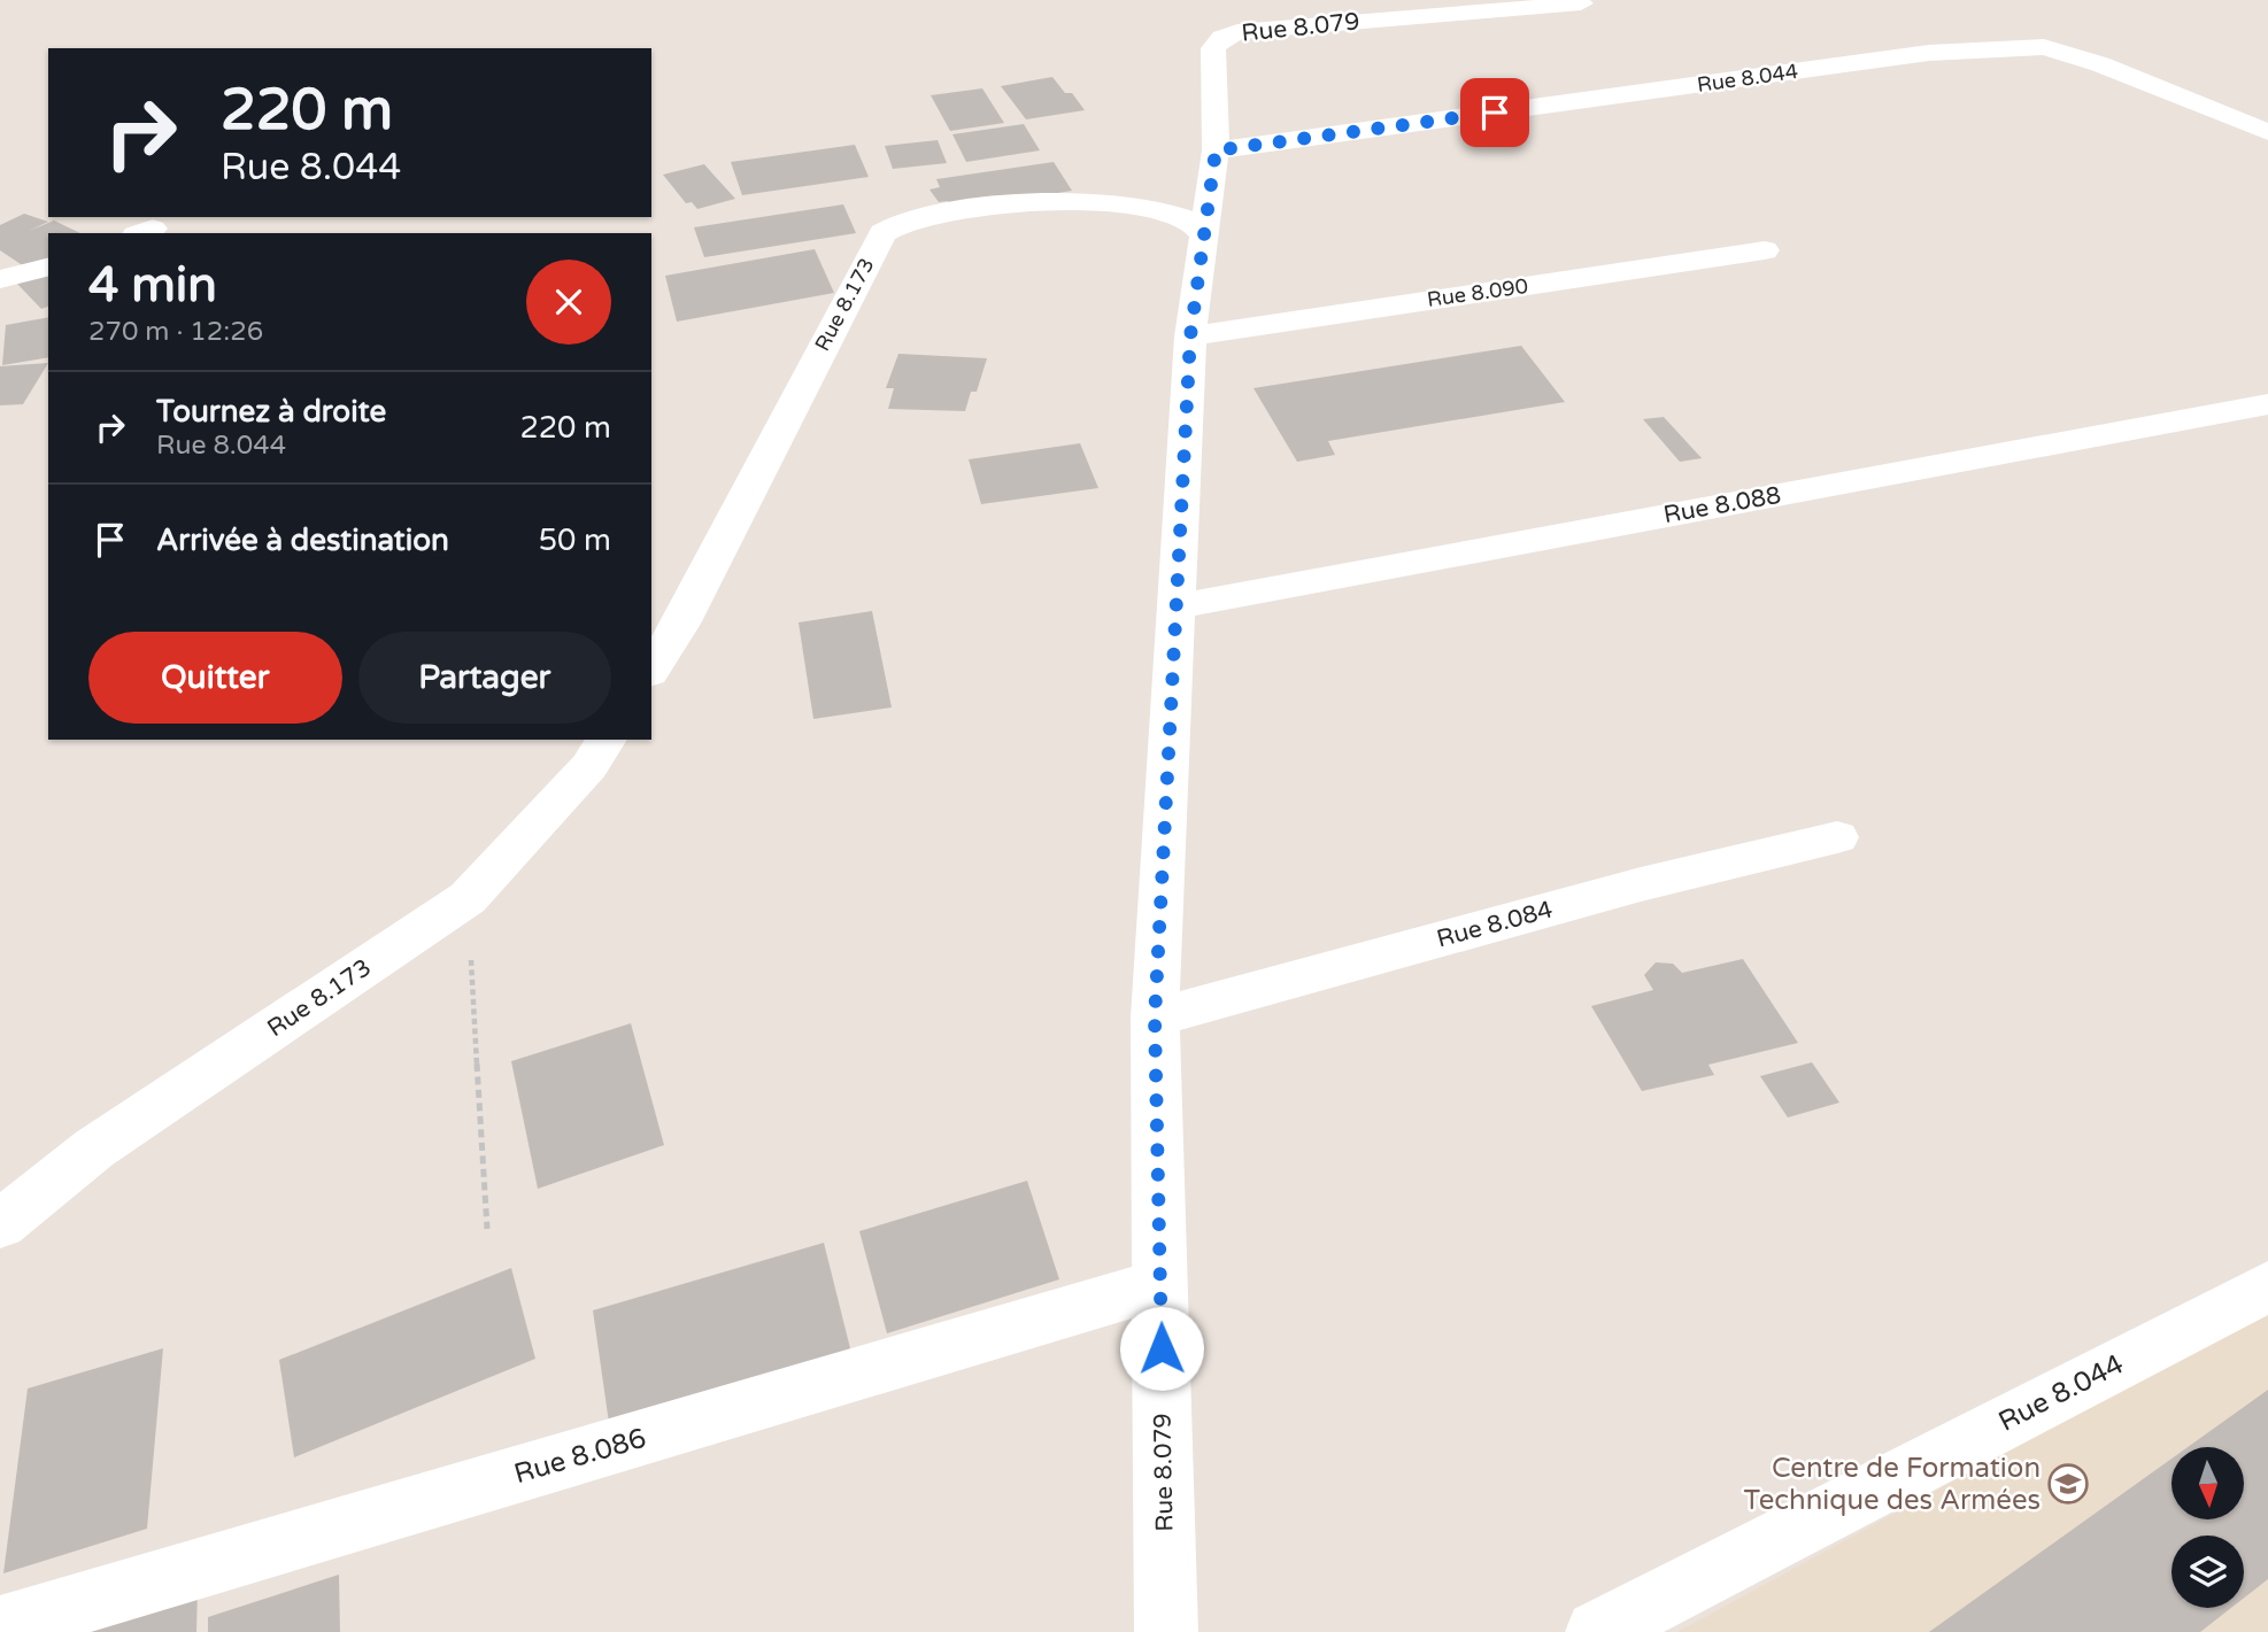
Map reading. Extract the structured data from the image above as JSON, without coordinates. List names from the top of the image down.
{
  "streets": {
    "street": [
      "Rue 8.079",
      "Rue 8.044",
      "Rue 8.090",
      "Rue 8.173",
      "Rue 8.088",
      "Rue 8.084",
      "Rue 8.086"
    ]
  },
  "crossings": [
    ["Rue 8.079", "Rue 8.044"],
    ["Rue 8.079", "Rue 8.090"],
    ["Rue 8.079", "Rue 8.173"],
    ["Rue 8.079", "Rue 8.088"],
    ["Rue 8.079", "Rue 8.084"],
    ["Rue 8.079", "Rue 8.086"]
  ],
  "places": {
    "school or university": ["Centre de Formation Technique des Armées"]
  },
  "north": "bottom",
  "page": {
    "turn": ["220 m", "Rue 8.044"],
    "heading": ["4 min", "270 m · 12:26"],
    "list": [
      {
        "name": "Tournez à droite",
        "note": "Rue 8.044",
        "value": "220 m"
      },
      {
        "name": "Arrivée à destination",
        "value": "50 m"
      }
    ],
    "buttons": ["Quitter", "Partager"]
  }
}
